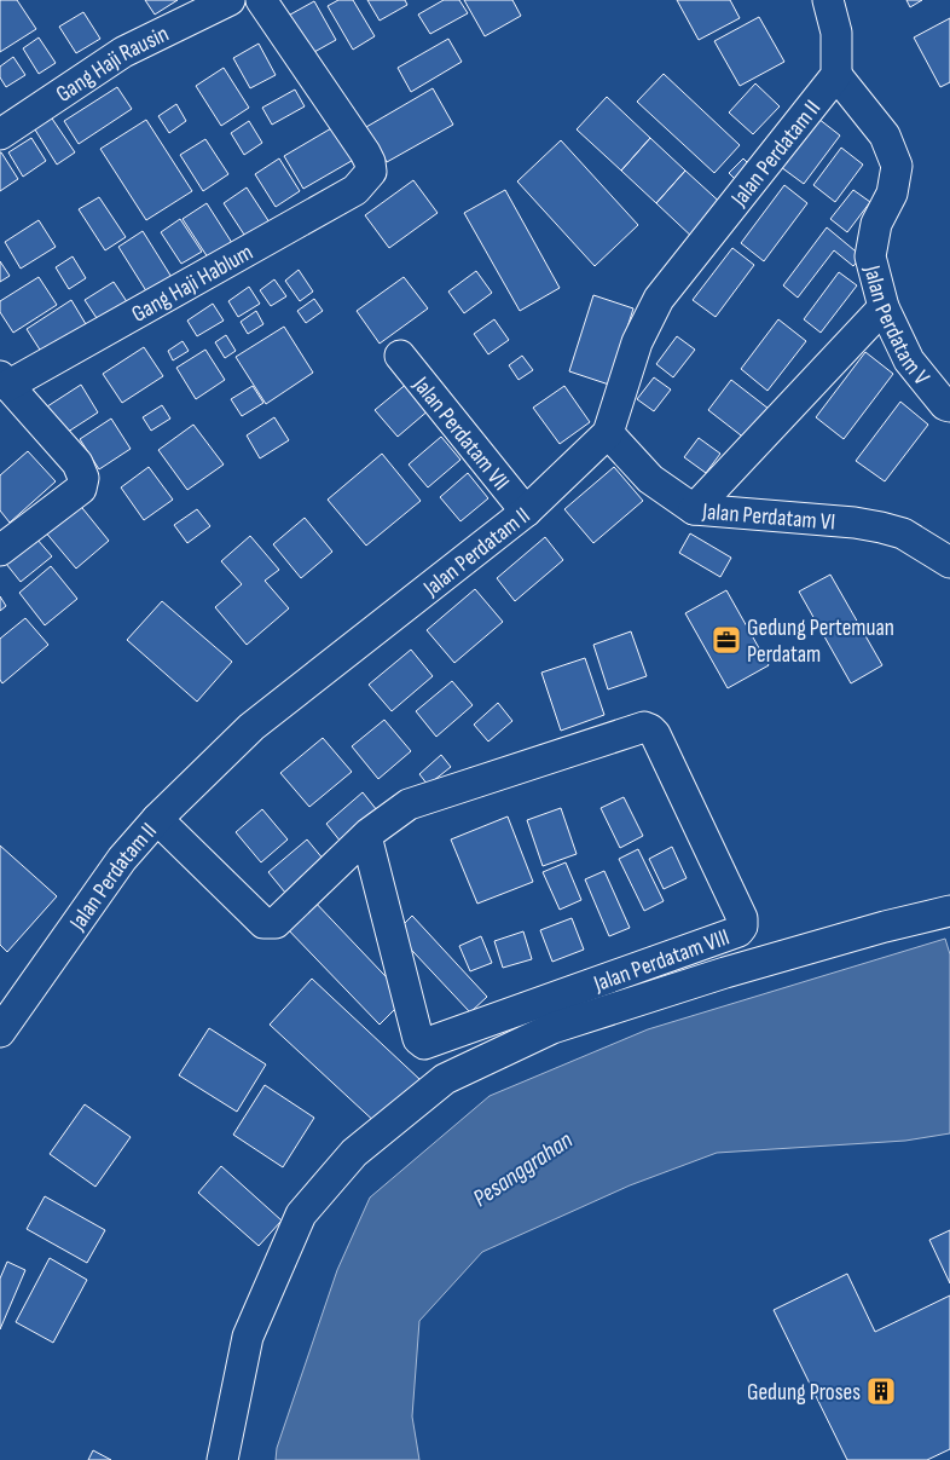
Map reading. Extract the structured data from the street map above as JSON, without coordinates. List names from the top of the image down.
{
  "streets": {
    "street": [
      "Gang Haji Rausin",
      "Jalan Perdatam II",
      "Gang Haji Hablum",
      "Jalan Perdatam V",
      "Jalan Perdatam VII",
      "Jalan Perdatam VI",
      "Jalan Perdatam VIII"
    ]
  },
  "crossings": [
    ["Jalan Perdatam II", "Jalan Perdatam V"],
    ["Jalan Perdatam II", "Jalan Perdatam VII"],
    ["Jalan Perdatam II", "Jalan Perdatam VI"],
    ["Jalan Perdatam II", "Jalan Perdatam VIII"]
  ],
  "water": ["Pesanggrahan"],
  "places": {
    "office": ["Gedung Pertemuan Perdatam"],
    "building": ["Gedung Proses"]
  }
}
